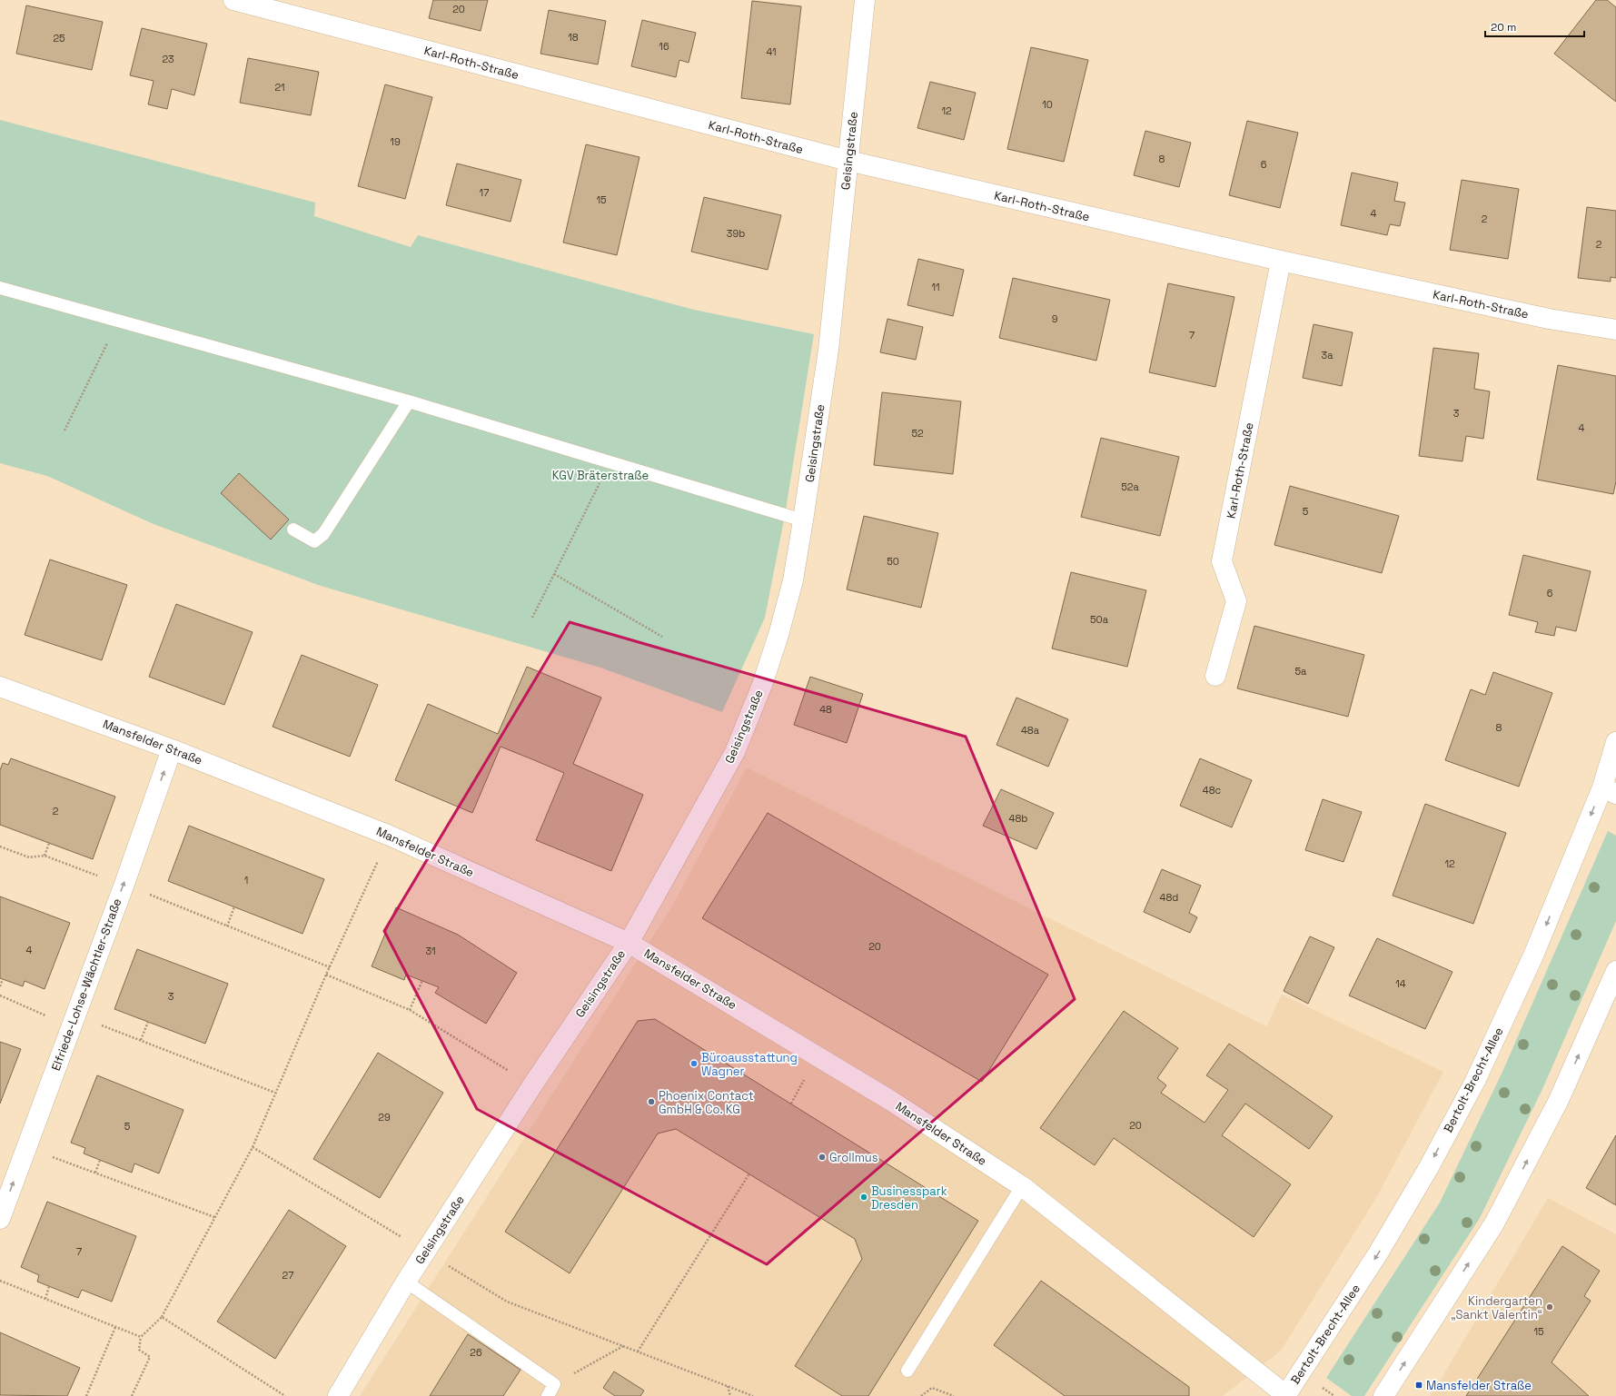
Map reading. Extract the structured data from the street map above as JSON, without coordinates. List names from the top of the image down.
{
  "streets": {
    "street": [
      "Karl-Roth-Straße",
      "Geisingstraße",
      "Mansfelder Straße",
      "Elfriede-Lohse-Wächtler-Straße",
      "Bertolt-Brecht-Allee"
    ]
  },
  "crossings": [
    ["Karl-Roth-Straße", "Geisingstraße"],
    ["Geisingstraße", "Mansfelder Straße"],
    ["Mansfelder Straße", "Elfriede-Lohse-Wächtler-Straße"],
    ["Mansfelder Straße", "Bertolt-Brecht-Allee"]
  ],
  "one_way": ["Elfriede-Lohse-Wächtler-Straße"],
  "parks": ["KGV Bräterstraße"],
  "places": {
    "other": [
      "Büroausstattung Wagner",
      "Phoenix Contact GmbH & Co. KG",
      "Grollmus",
      "Businesspark Dresden",
      "Kindergarten „Sankt Valentin“"
    ],
    "transit": ["Mansfelder Straße"]
  },
  "house_numbers": [
    "20",
    "18",
    "25",
    "16",
    "41",
    "23",
    "21",
    "10",
    "12",
    "19",
    "8",
    "6",
    "17",
    "15",
    "4",
    "2",
    "39b",
    "2",
    "11",
    "9",
    "7",
    "3a",
    "3",
    "4",
    "52",
    "52a",
    "5",
    "50",
    "6",
    "50a",
    "5a",
    "48",
    "8",
    "48a",
    "48c",
    "2",
    "48b",
    "12",
    "1",
    "48d",
    "20",
    "4",
    "31",
    "14",
    "3",
    "29",
    "20",
    "5",
    "7",
    "27",
    "15",
    "26"
  ],
  "scale_bar": "20 m"
}
